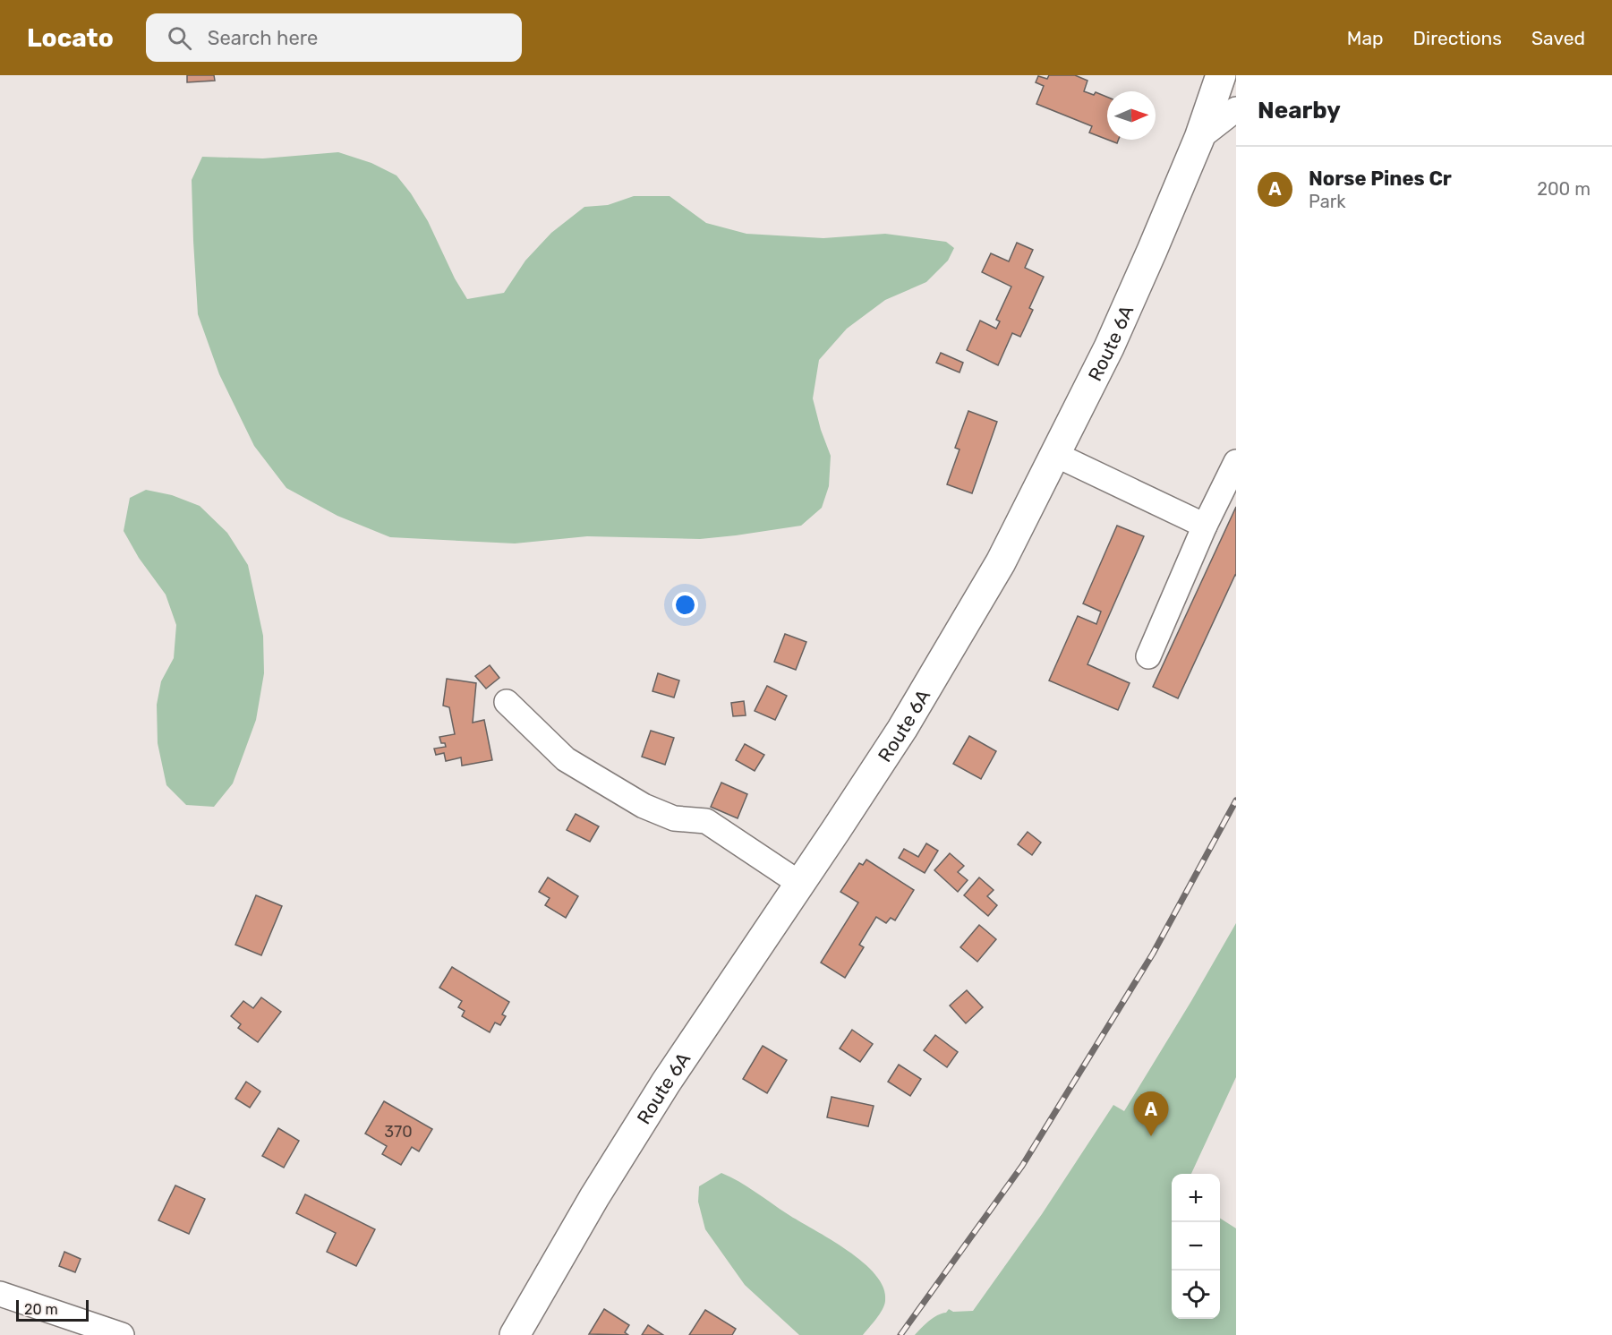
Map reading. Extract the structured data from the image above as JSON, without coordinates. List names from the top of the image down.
{
  "streets": {
    "main road": ["Route 6A"]
  },
  "house_numbers": ["370"],
  "scale_bar": "20 m",
  "north": "right",
  "page": {
    "header": "Locato",
    "search": "Search here",
    "nav": ["Map", "Directions", "Saved"],
    "heading": "Nearby",
    "list": [
      {
        "mark": "A",
        "name": "Norse Pines Cr",
        "note": "Park",
        "value": "200 m"
      }
    ],
    "pins": "A",
    "map_buttons": ["+", "−"],
    "scale": "20 m"
  }
}
